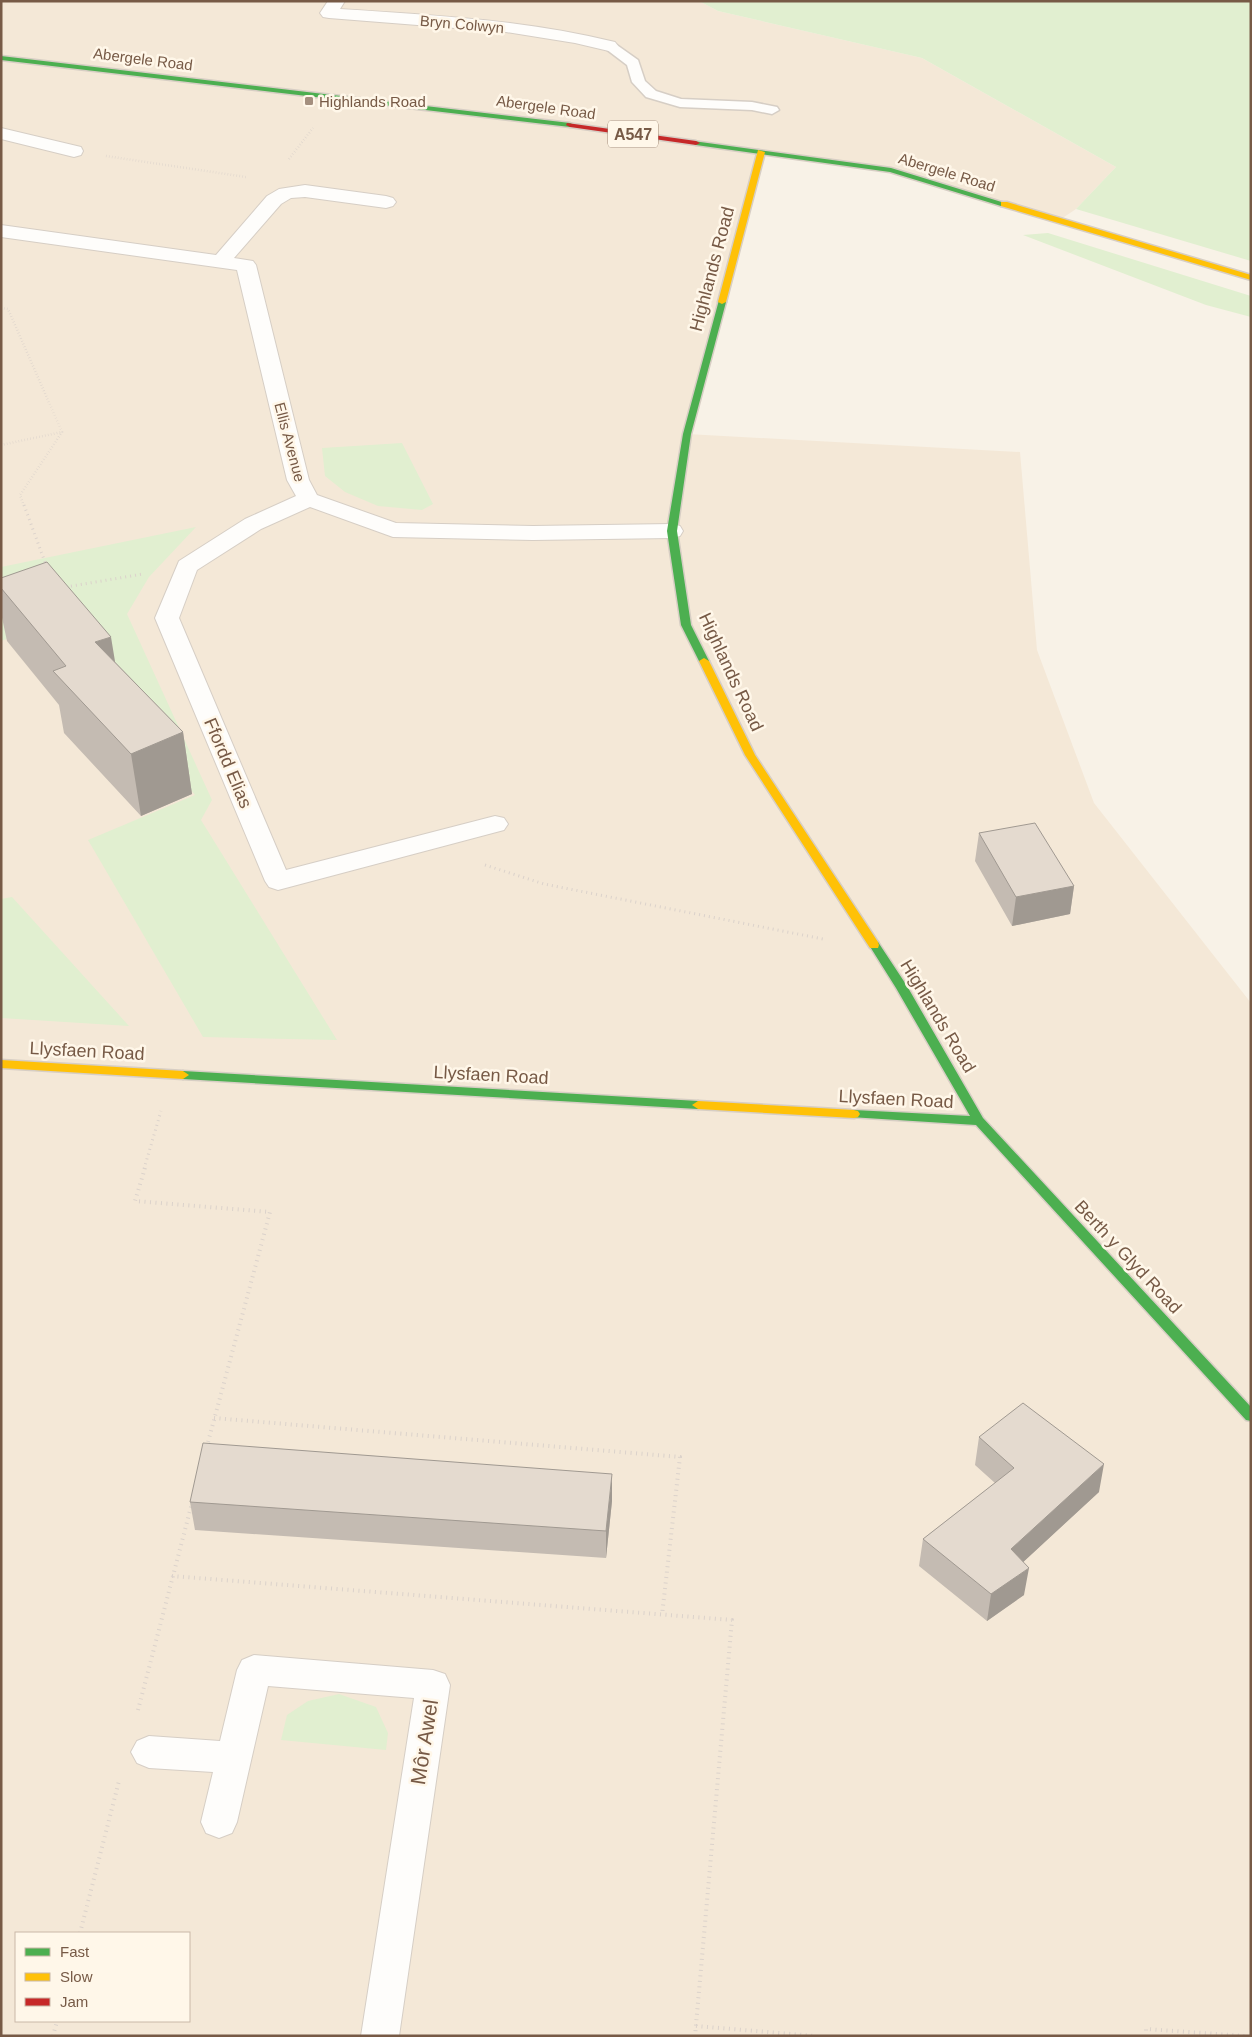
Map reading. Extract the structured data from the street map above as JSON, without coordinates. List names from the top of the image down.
{
  "streets": {
    "street": [
      "Bryn Colwyn",
      "Abergele Road",
      "A547",
      "Highlands Road",
      "Ellis Avenue",
      "Ffordd Elias",
      "Llysfaen Road",
      "Berth y Glyd Road",
      "Môr Awel"
    ]
  },
  "crossings": [
    ["Abergele Road", "Highlands Road"],
    ["Highlands Road", "Ellis Avenue"],
    ["Highlands Road", "Llysfaen Road"],
    ["Highlands Road", "Berth y Glyd Road"],
    ["Llysfaen Road", "Berth y Glyd Road"]
  ],
  "places": {
    "transit": ["Highlands Road"]
  },
  "legend": ["Fast", "Slow", "Jam"]
}
